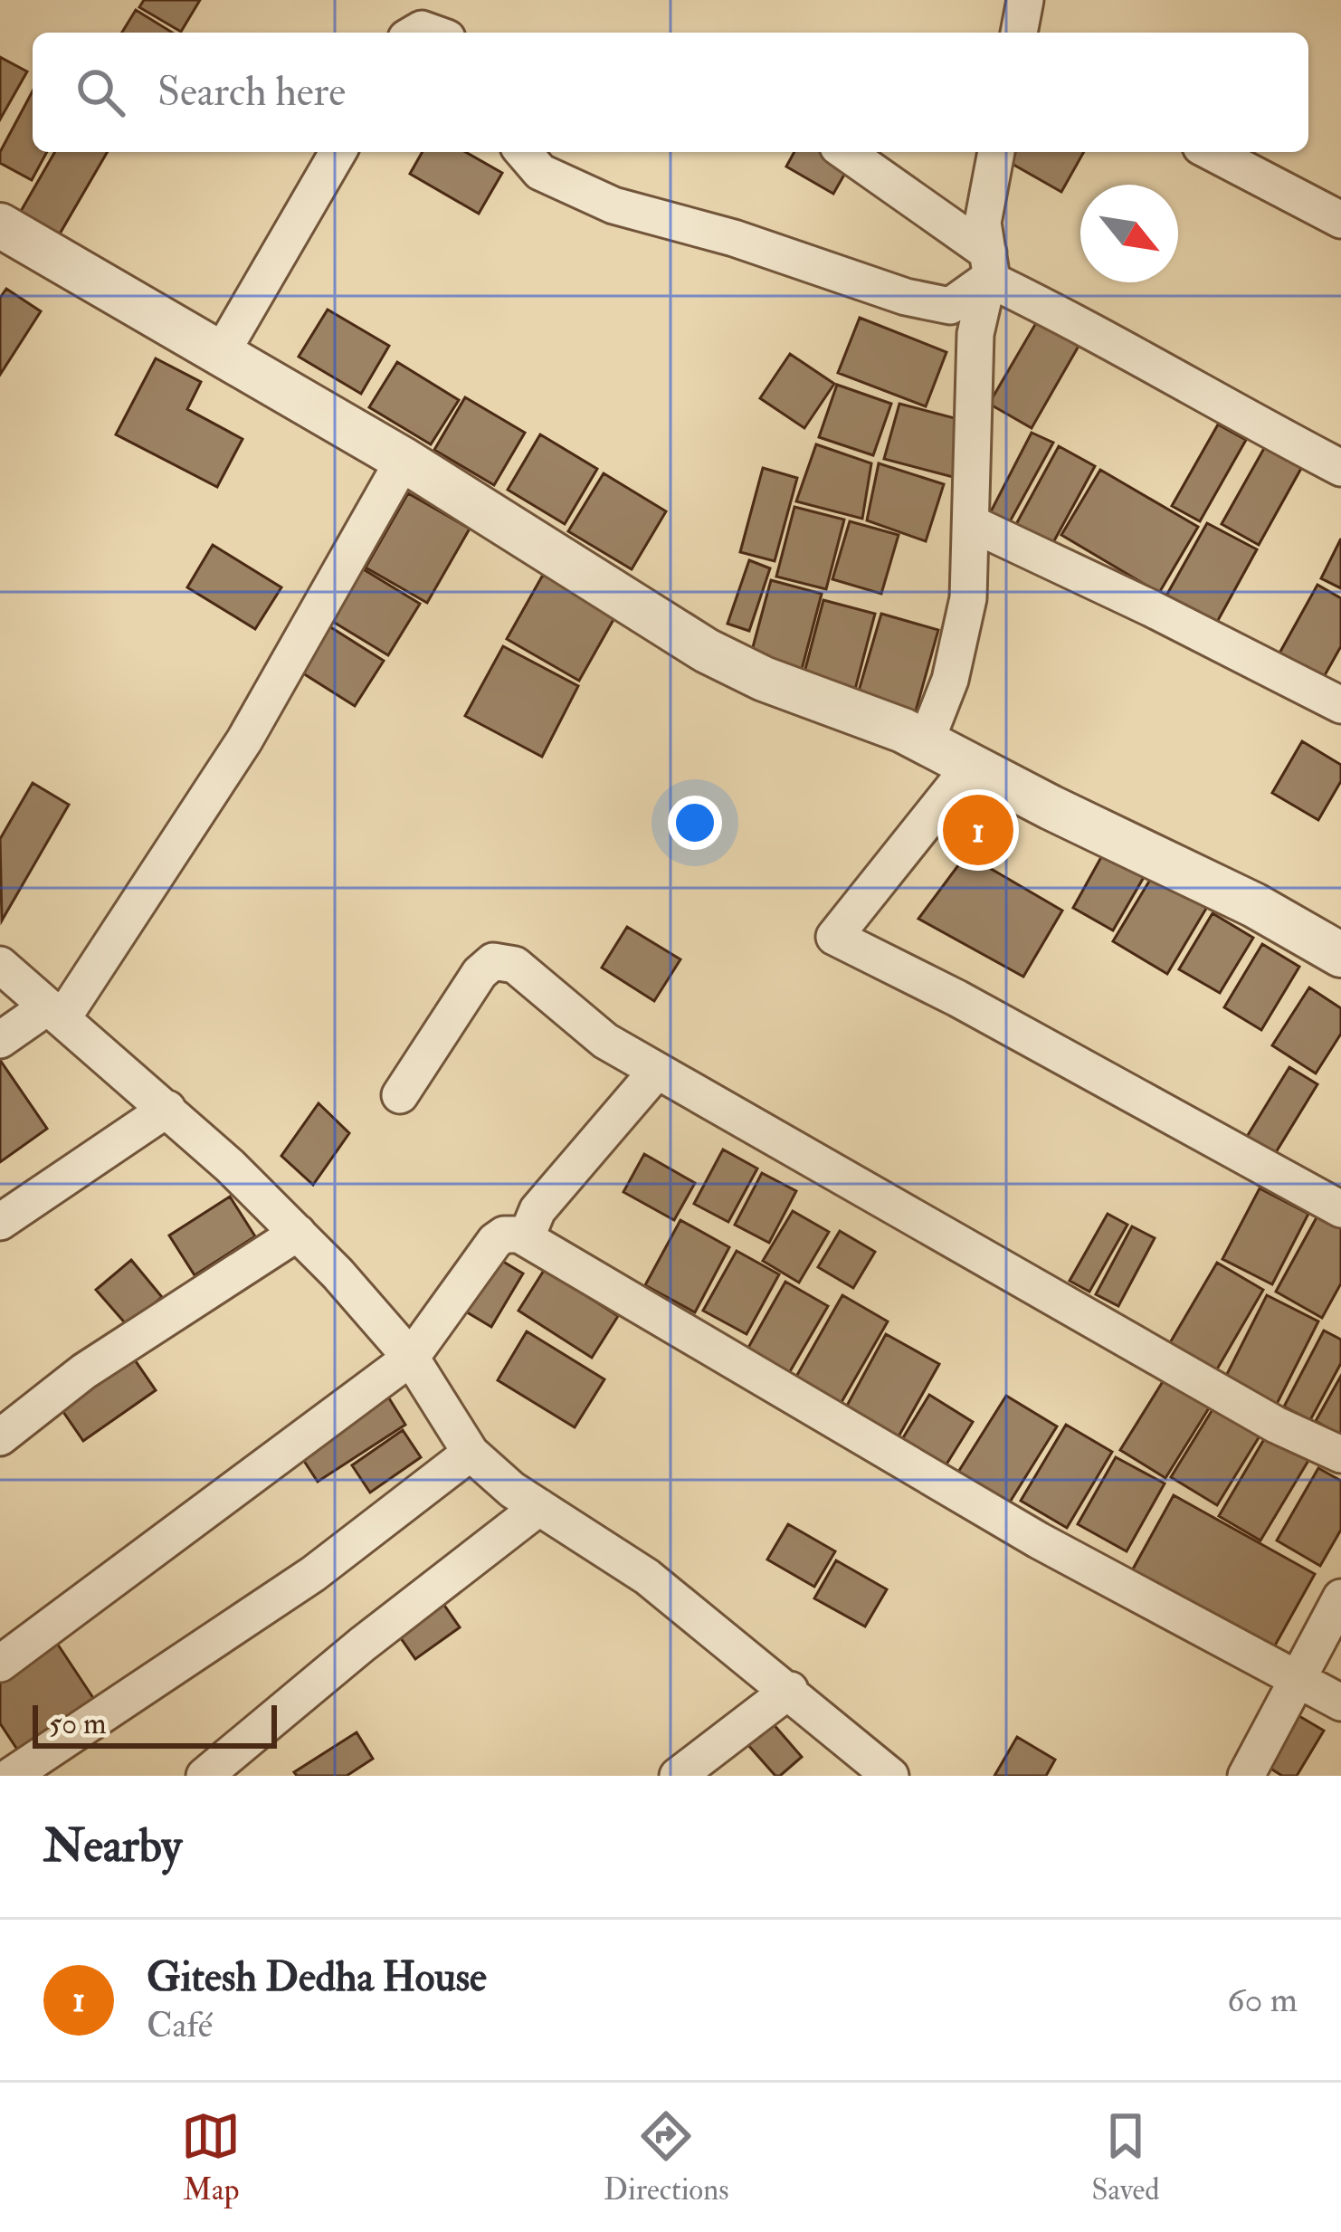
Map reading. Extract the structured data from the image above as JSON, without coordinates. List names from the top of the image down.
{
  "scale_bar": "50 m",
  "north": "bottom right",
  "page": {
    "search": "Search here",
    "pins": "1",
    "scale": "50 m",
    "heading": "Nearby",
    "list": [
      {
        "mark": "1",
        "name": "Gitesh Dedha House",
        "note": "Café",
        "value": "60 m"
      }
    ],
    "nav": ["Map", "Directions", "Saved"]
  }
}
